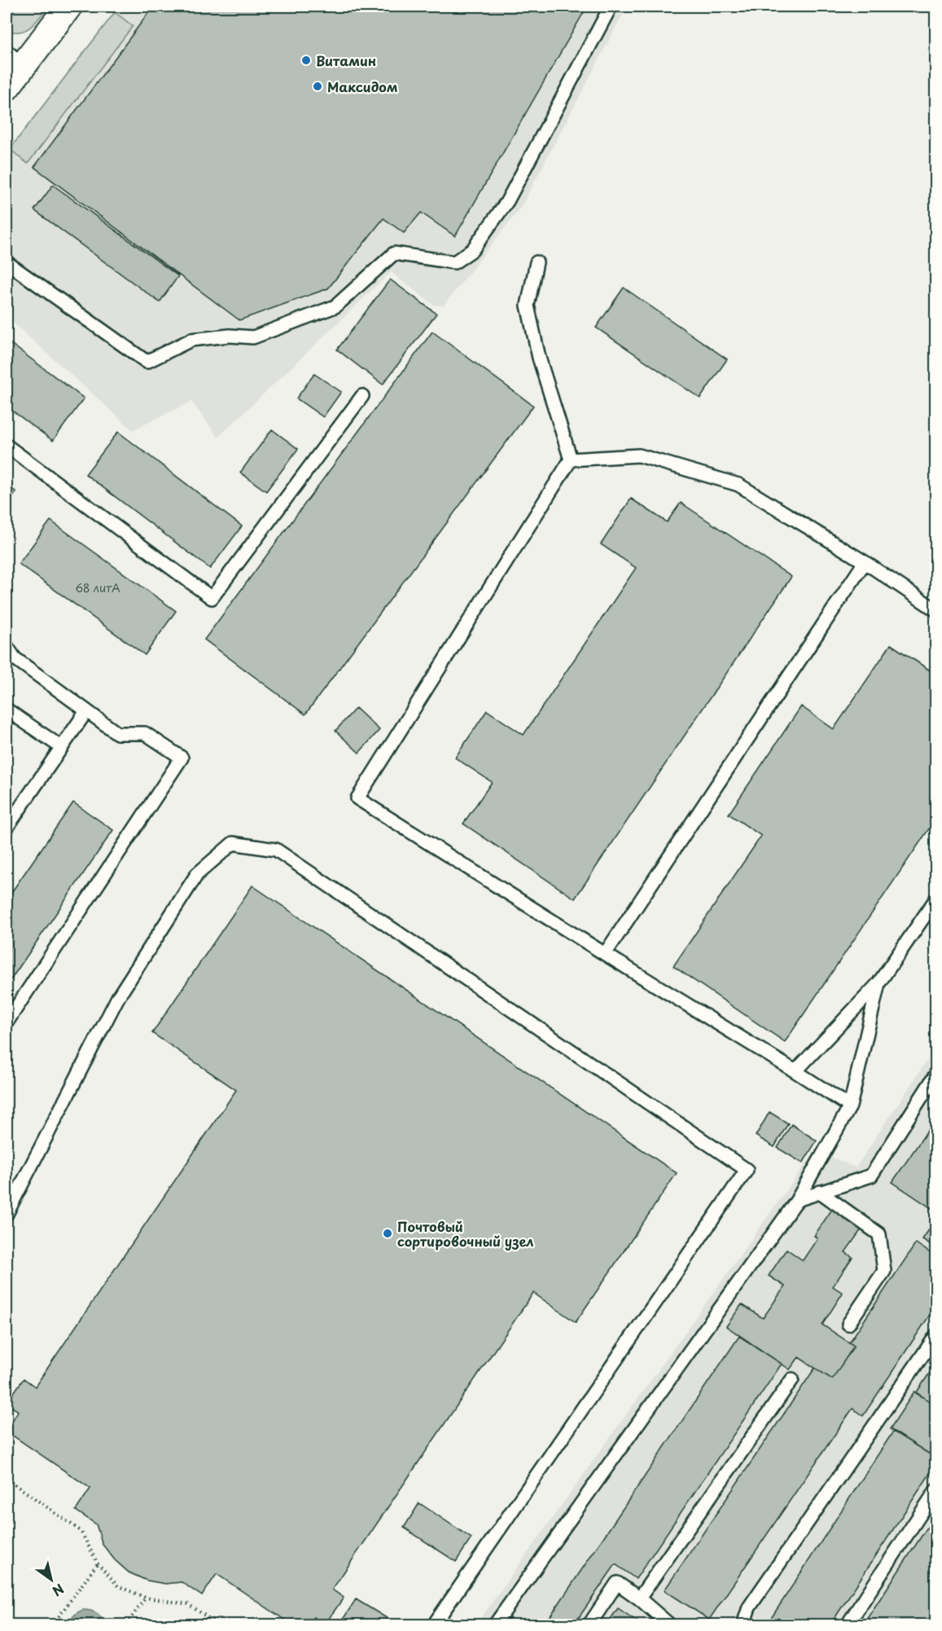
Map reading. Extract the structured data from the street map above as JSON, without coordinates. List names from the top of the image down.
{
  "places": ["Витамин", "Максидом", "Почтовый сортировочный узел"],
  "house_numbers": ["68 литА"],
  "north": "bottom right"
}
